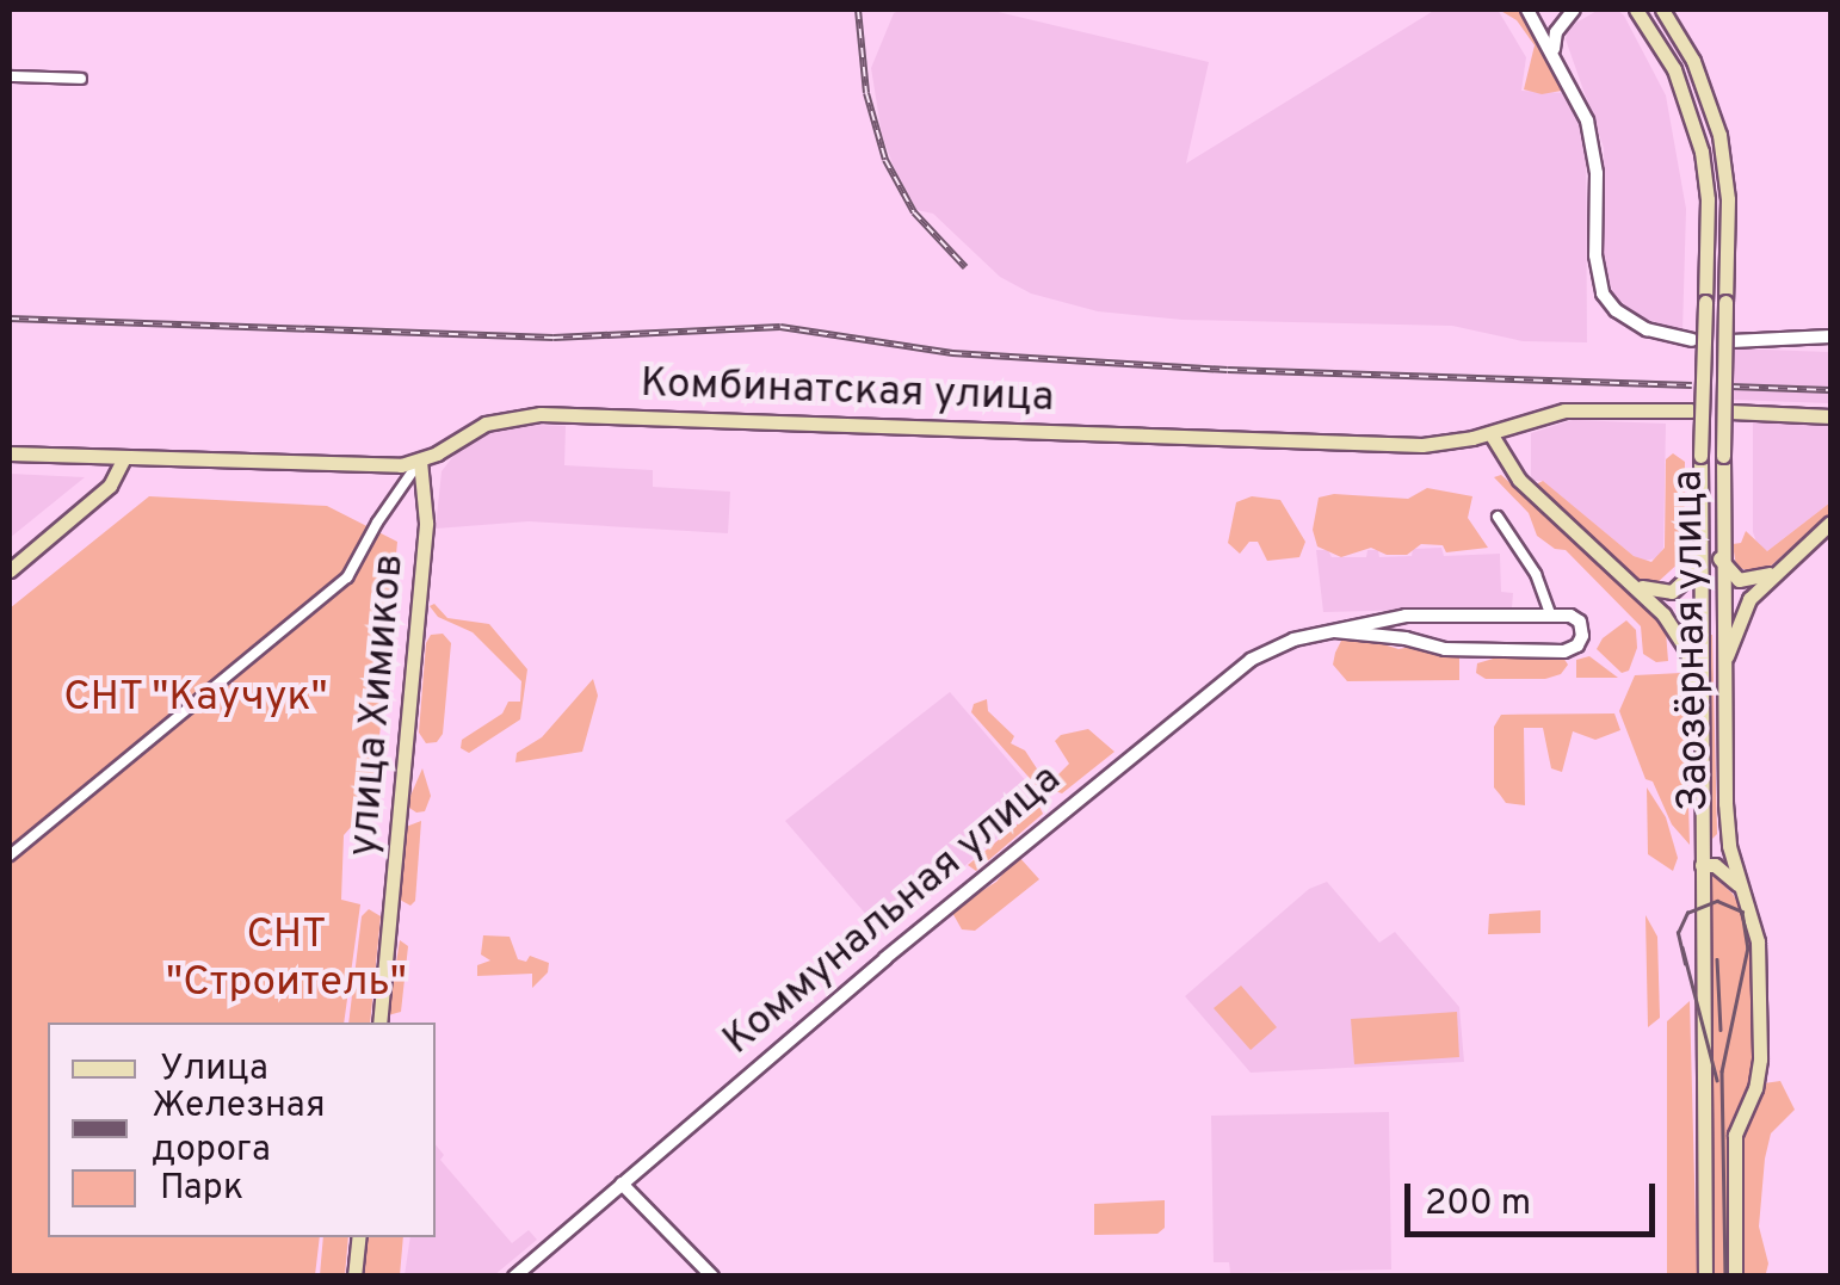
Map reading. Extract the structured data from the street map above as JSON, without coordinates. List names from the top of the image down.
{
  "streets": {
    "main road": ["Комбинатская улица", "Заозёрная улица", "улица Химиков"],
    "street": ["Коммунальная улица"]
  },
  "crossings": [
    ["Комбинатская улица", "улица Химиков"]
  ],
  "parks": ["СНТ \"Каучук\"", "СНТ \"Строитель\""],
  "legend": ["Улица", "Железная дорога", "Парк"],
  "scale_bar": "200 m"
}
